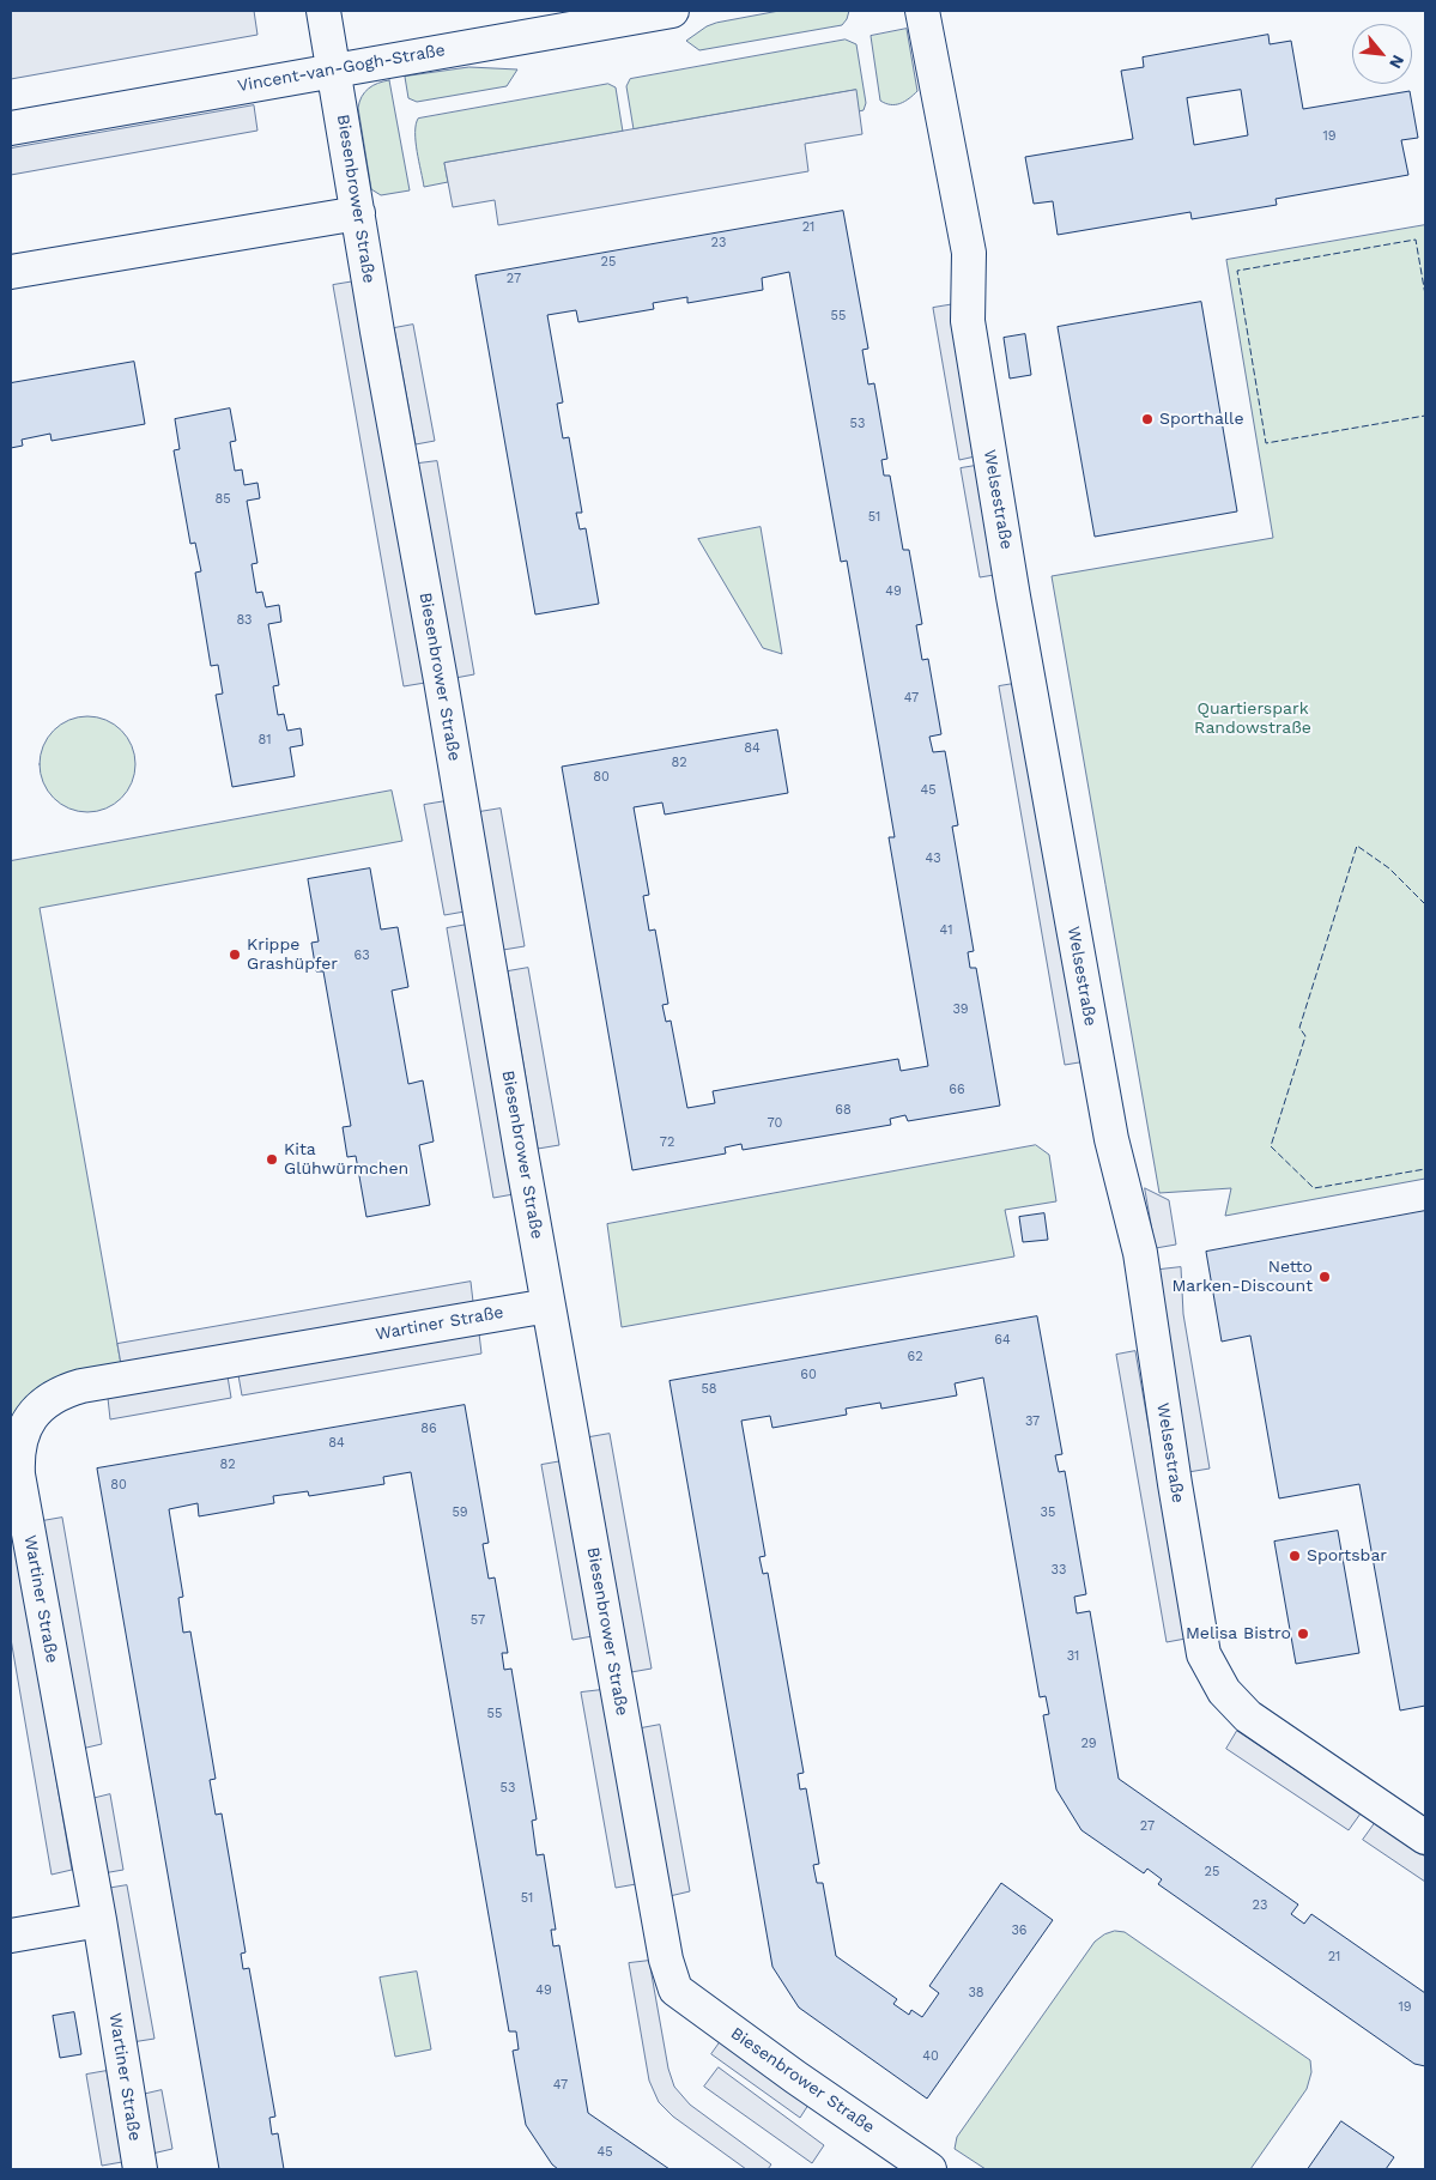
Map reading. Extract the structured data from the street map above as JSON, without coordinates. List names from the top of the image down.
{
  "streets": {
    "street": [
      "Vincent-van-Gogh-Straße",
      "Biesenbrower Straße",
      "Welsestraße",
      "Wartiner Straße"
    ]
  },
  "crossings": [
    ["Vincent-van-Gogh-Straße", "Biesenbrower Straße"],
    ["Biesenbrower Straße", "Wartiner Straße"]
  ],
  "parks": ["Quartierspark Randowstraße"],
  "places": [
    "Sporthalle",
    "Krippe Grashüpfer",
    "Kita Glühwürmchen",
    "Netto Marken-Discount",
    "Sportsbar",
    "Melisa Bistro"
  ],
  "house_numbers": [
    "19",
    "21",
    "23",
    "25",
    "27",
    "55",
    "53",
    "85",
    "51",
    "49",
    "83",
    "47",
    "81",
    "84",
    "82",
    "80",
    "45",
    "43",
    "41",
    "63",
    "39",
    "66",
    "68",
    "70",
    "72",
    "64",
    "62",
    "60",
    "58",
    "37",
    "86",
    "84",
    "82",
    "80",
    "59",
    "35",
    "33",
    "57",
    "31",
    "55",
    "29",
    "53",
    "27",
    "25",
    "51",
    "23",
    "36",
    "21",
    "49",
    "38",
    "19",
    "40",
    "47",
    "45"
  ],
  "north": "bottom right"
}
